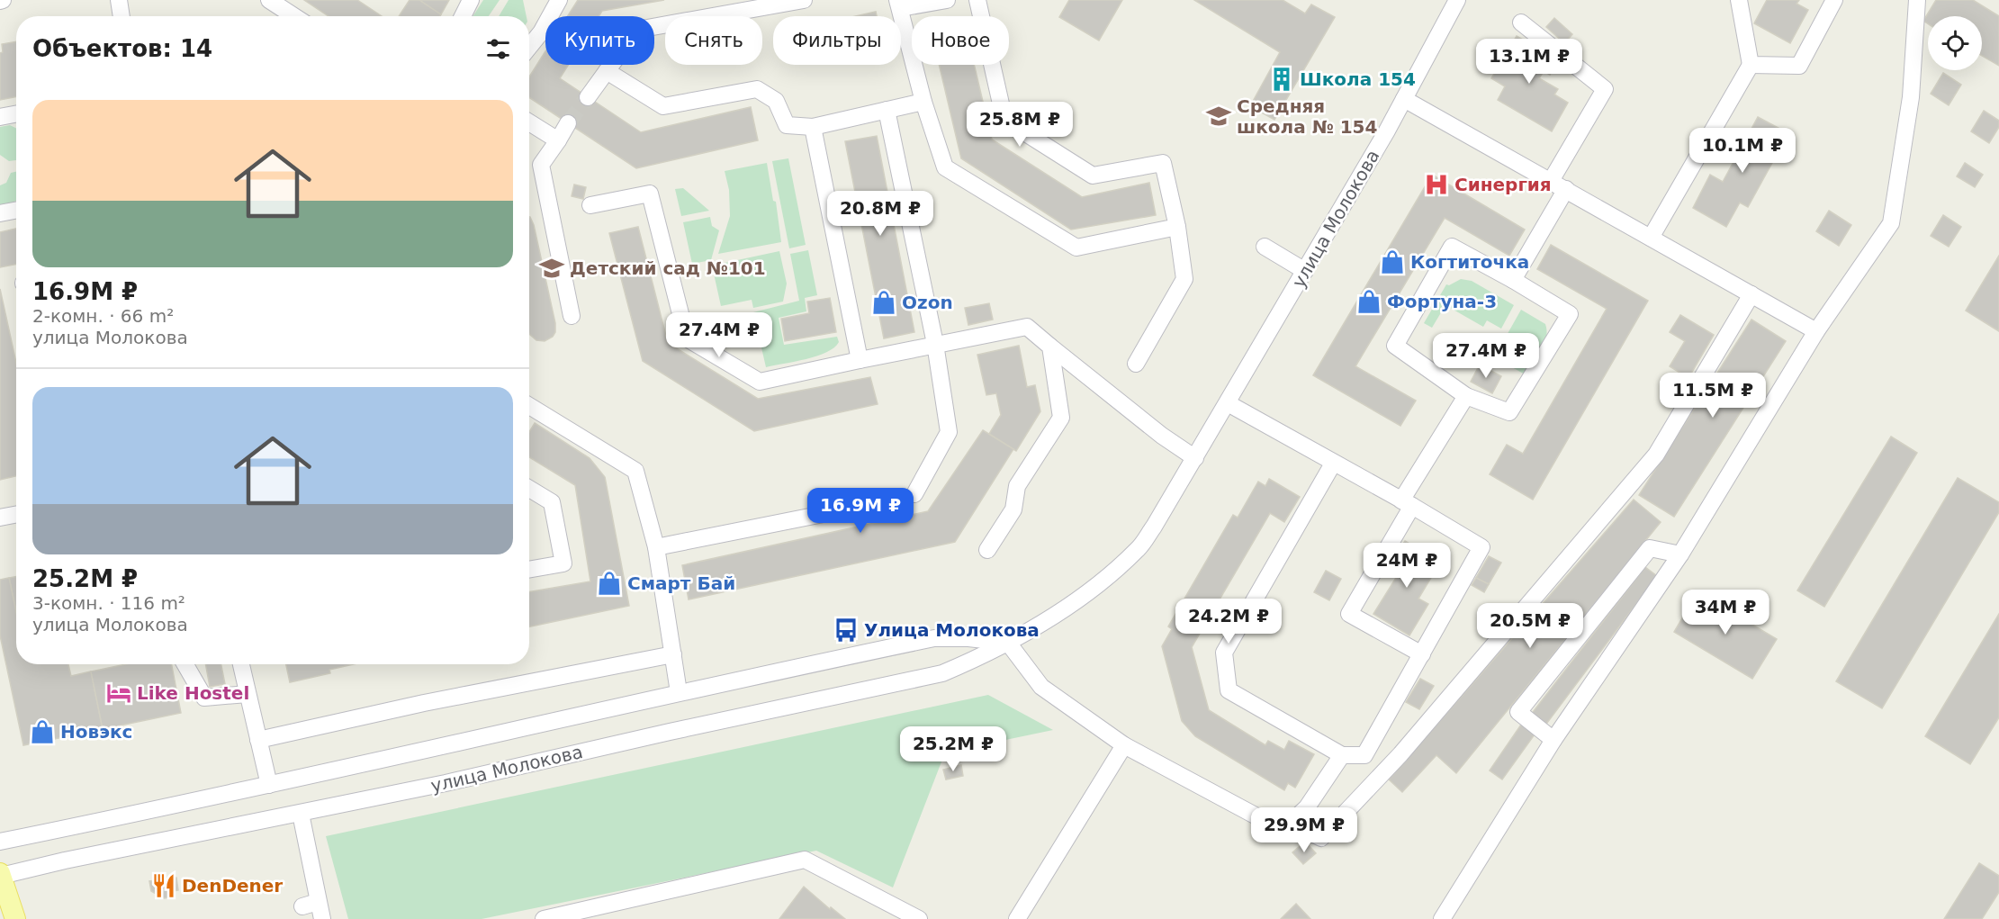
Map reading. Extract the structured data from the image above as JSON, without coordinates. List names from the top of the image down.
{
  "streets": {
    "street": ["улица Молокова"]
  },
  "places": {
    "building": ["Школа 154"],
    "school or university": ["Средняя школа № 154", "Детский сад №101"],
    "hospital": ["Синергия"],
    "shop": [
      "Когтиточка",
      "Фортуна-3",
      "Ozon",
      "Смарт Бай",
      "Новэкс"
    ],
    "bus stop": ["Улица Молокова"],
    "hotel": ["Like Hostel"],
    "restaurant": ["DenDener"]
  },
  "page": {
    "chip": [
      "Купить",
      "Снять",
      "Фильтры",
      "Новое"
    ],
    "heading": "Объектов: 14",
    "price": [
      "13.1M ₽",
      "25.8M ₽",
      "10.1M ₽",
      "20.8M ₽",
      "27.4M ₽",
      "27.4M ₽",
      "11.5M ₽",
      "16.9M ₽",
      "24M ₽",
      "34M ₽",
      "24.2M ₽",
      "20.5M ₽",
      "25.2M ₽",
      "29.9M ₽"
    ],
    "list": [
      {
        "name": "16.9M ₽",
        "note": "2-комн. · 66 m² · улица Молокова"
      },
      {
        "name": "25.2M ₽",
        "note": "3-комн. · 116 m² · улица Молокова"
      }
    ]
  }
}
